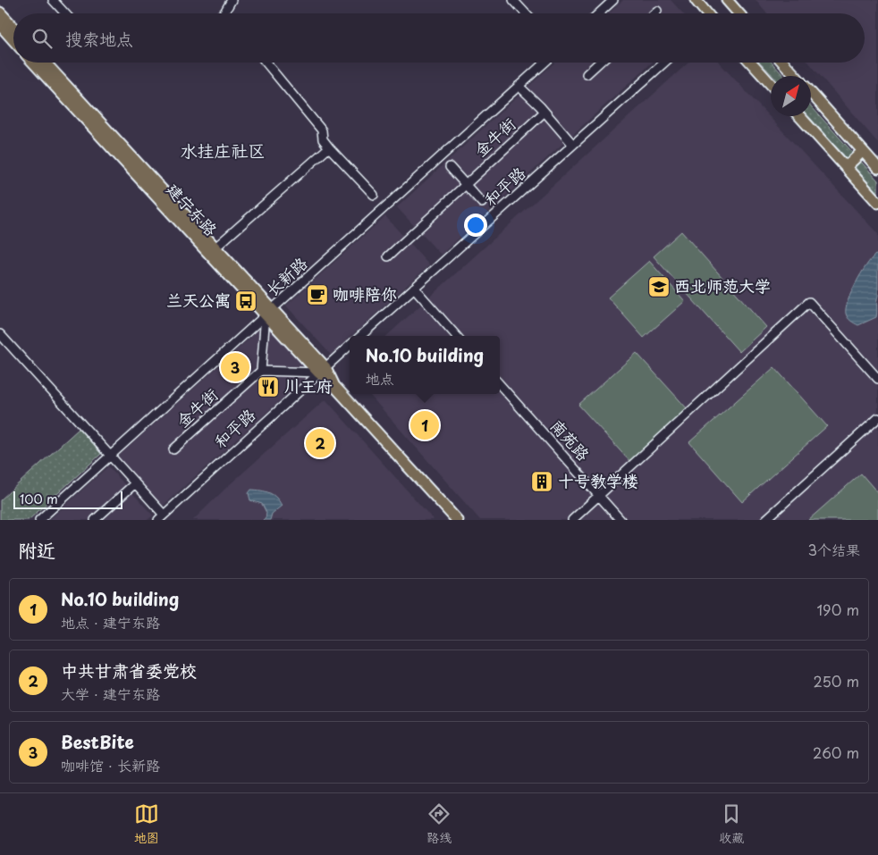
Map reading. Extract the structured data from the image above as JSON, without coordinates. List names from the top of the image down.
{
  "streets": {
    "main road": ["建宁东路"],
    "street": [
      "金牛街",
      "和平路",
      "长新路",
      "南苑路"
    ]
  },
  "crossings": [
    ["和平路", "建宁东路"],
    ["建宁东路", "长新路"]
  ],
  "districts": ["水挂庄社区"],
  "places": {
    "school or university": ["西北师范大学"],
    "cafe": ["咖啡陪你"],
    "bus stop": ["兰天公寓"],
    "restaurant": ["川王府"],
    "building": ["十号教学楼"]
  },
  "scale_bar": "100 m",
  "north": "top right",
  "page": {
    "search": "搜索地点",
    "popup": ["No.10 building", "地点"],
    "pins": ["3", "1", "2"],
    "scale": "100 m",
    "heading": ["附近", "3个结果"],
    "list": [
      {
        "mark": "1",
        "name": "No.10 building",
        "note": "地点 · 建宁东路",
        "value": "190 m"
      },
      {
        "mark": "2",
        "name": "中共甘肃省委党校",
        "note": "大学 · 建宁东路",
        "value": "250 m"
      },
      {
        "mark": "3",
        "name": "BestBite",
        "note": "咖啡馆 · 长新路",
        "value": "260 m"
      }
    ],
    "nav": ["地图", "路线", "收藏"]
  }
}
